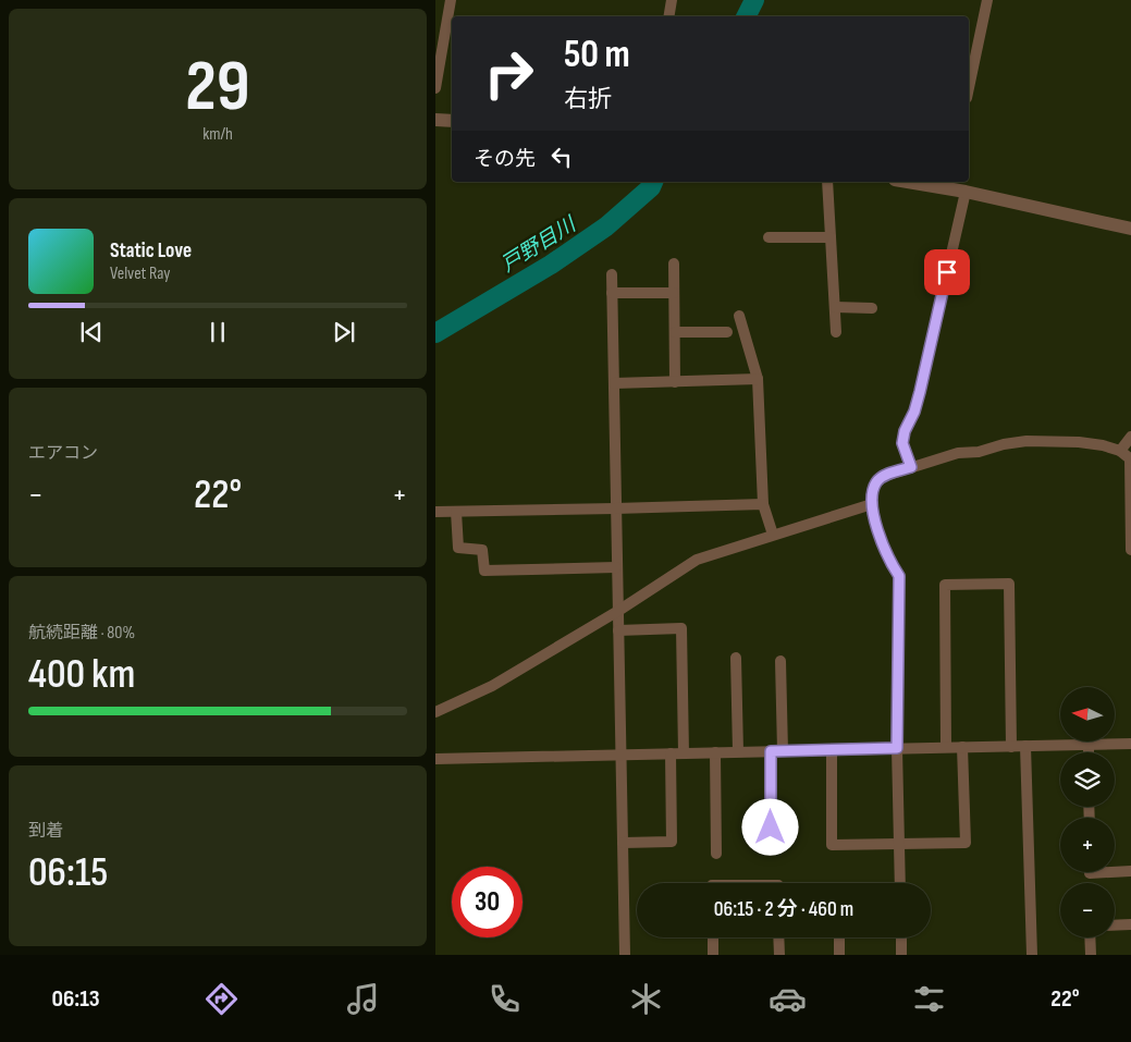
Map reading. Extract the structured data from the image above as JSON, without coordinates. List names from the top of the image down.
{
  "water": ["戸野目川"],
  "north": "left",
  "page": {
    "tile": [
      ["29", "km/h"],
      "エアコン",
      ["航続距離 · 80%", "400 km"],
      ["到着", "06:15"]
    ],
    "turn": ["50 m", "右折"],
    "then": "その先",
    "song": ["Static Love", "Velvet Ray"],
    "heat": ["−", "22°", "+"],
    "map_buttons": ["+", "−"],
    "limit": "30",
    "trip": "06:15 · 2 分 · 460 m",
    "tabs": ["06:13", "22°"]
  }
}
